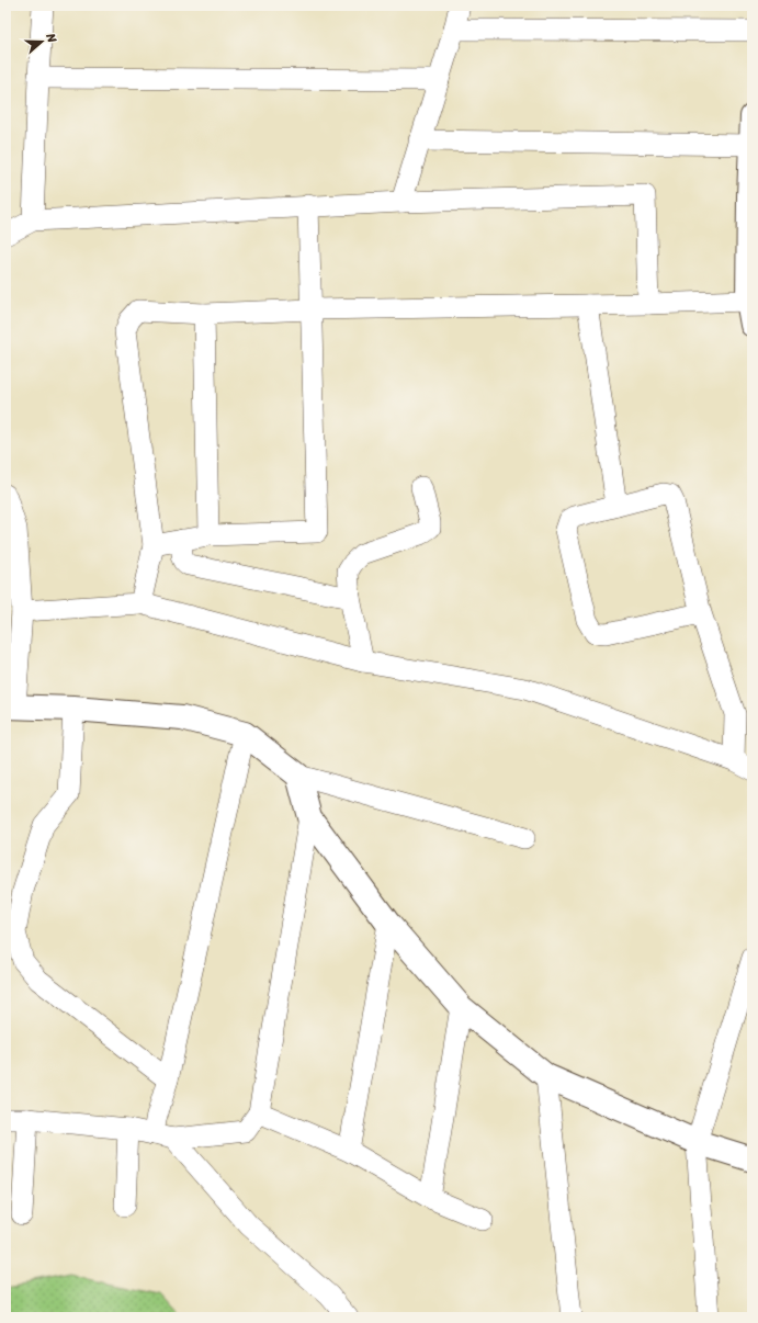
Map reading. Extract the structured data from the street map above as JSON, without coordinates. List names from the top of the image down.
{
  "north": "right"
}
